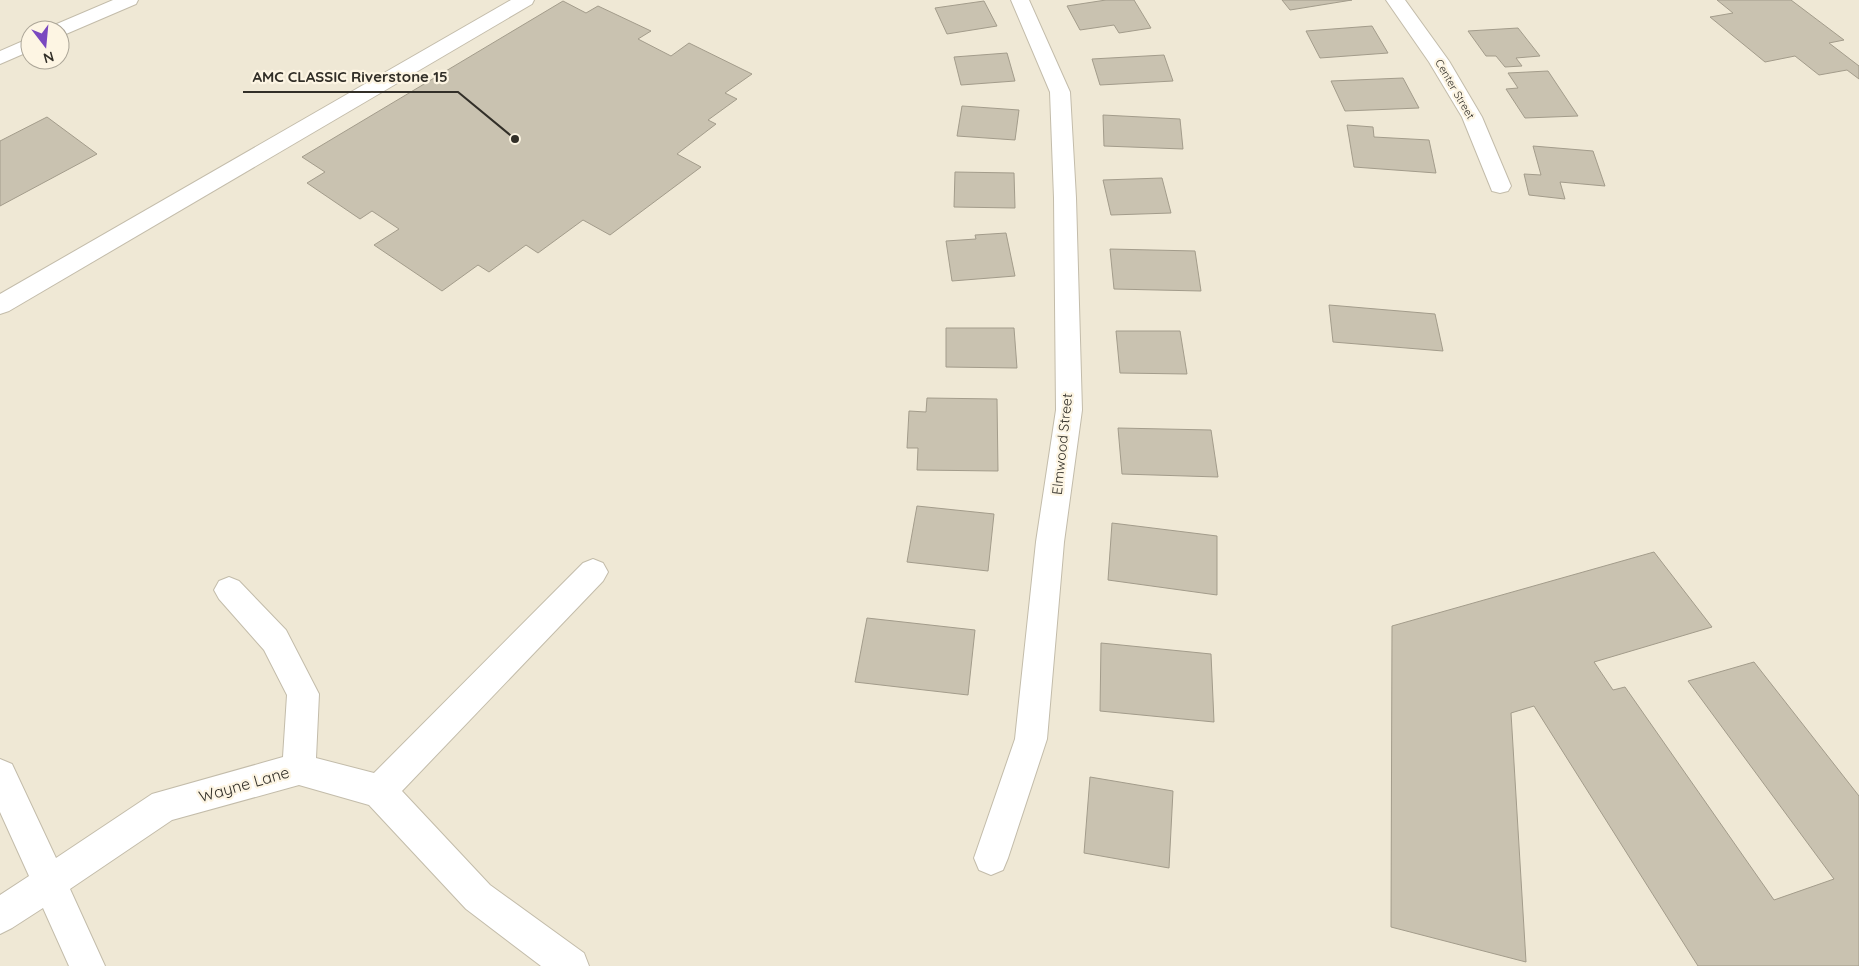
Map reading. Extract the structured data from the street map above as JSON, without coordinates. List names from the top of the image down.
{
  "streets": {
    "street": ["Center Street", "Elmwood Street", "Wayne Lane"]
  },
  "places": ["AMC CLASSIC Riverstone 15"],
  "north": "bottom"
}
